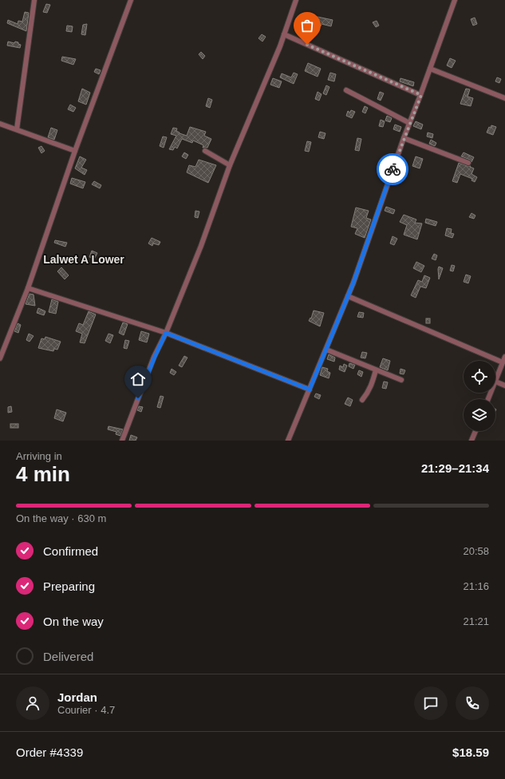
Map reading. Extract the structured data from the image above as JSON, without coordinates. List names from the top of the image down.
{
  "districts": ["Lalwet A Lower"],
  "page": {
    "heading": ["4 min", "Arriving in", "21:29–21:34"],
    "panel": [
      "Jordan",
      "Courier · 4.7",
      "Order #4339",
      "$18.59"
    ],
    "bar": "On the way · 630 m",
    "list": [
      ["Confirmed", "20:58"],
      ["Preparing", "21:16"],
      ["On the way", "21:21"],
      "Delivered"
    ]
  }
}
